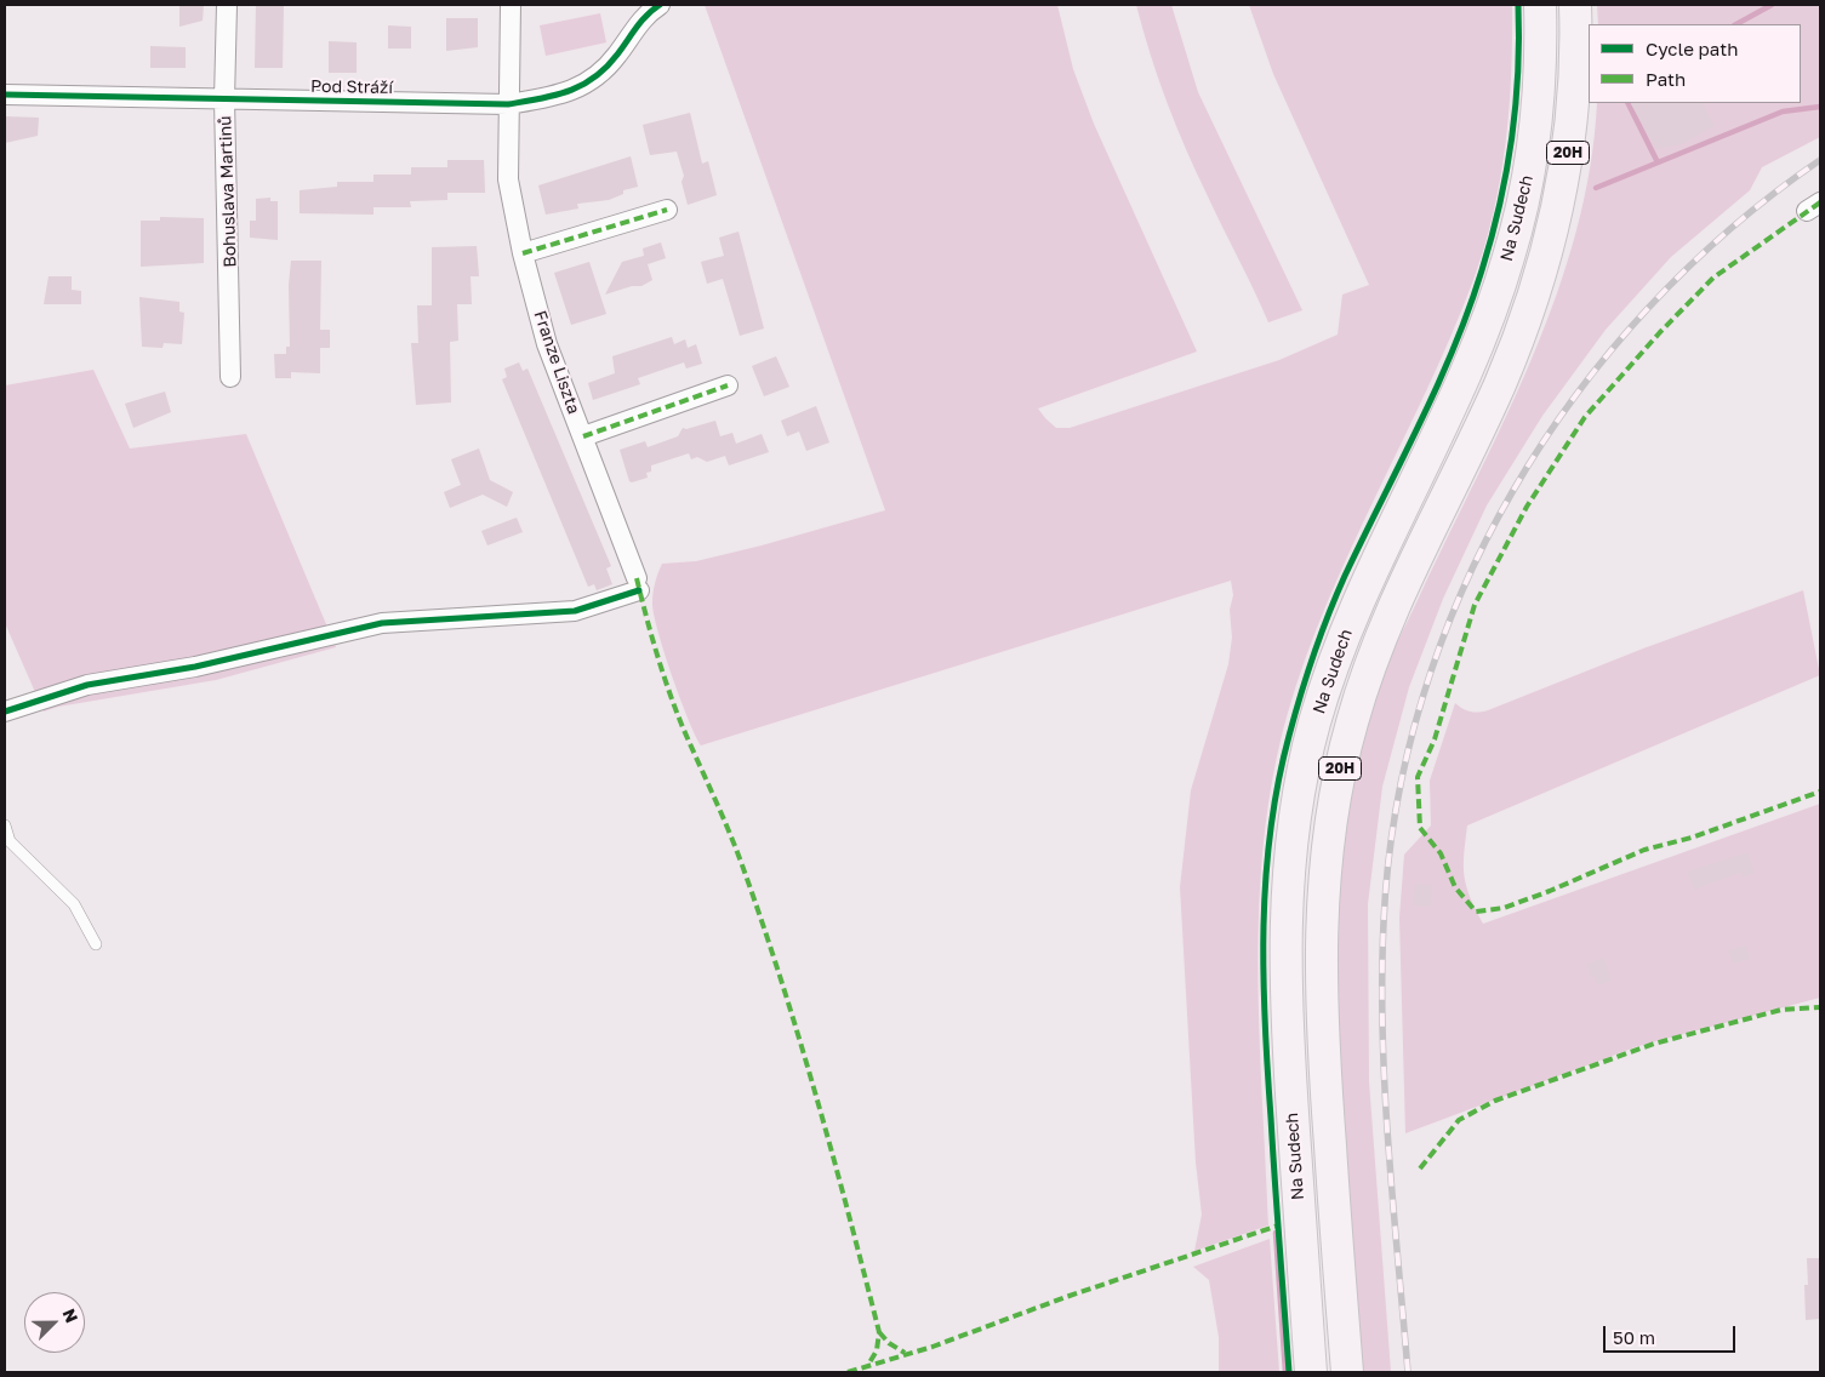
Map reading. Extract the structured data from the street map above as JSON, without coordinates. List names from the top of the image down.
{
  "streets": {
    "main road": ["20H", "Na Sudech"],
    "street": ["Pod Stráží", "Bohuslava Martinů", "Franze Liszta"]
  },
  "crossings": [
    ["Pod Stráží", "Bohuslava Martinů"],
    ["Pod Stráží", "Franze Liszta"]
  ],
  "legend": ["Cycle path", "Path"],
  "scale_bar": "50 m",
  "north": "top right"
}
